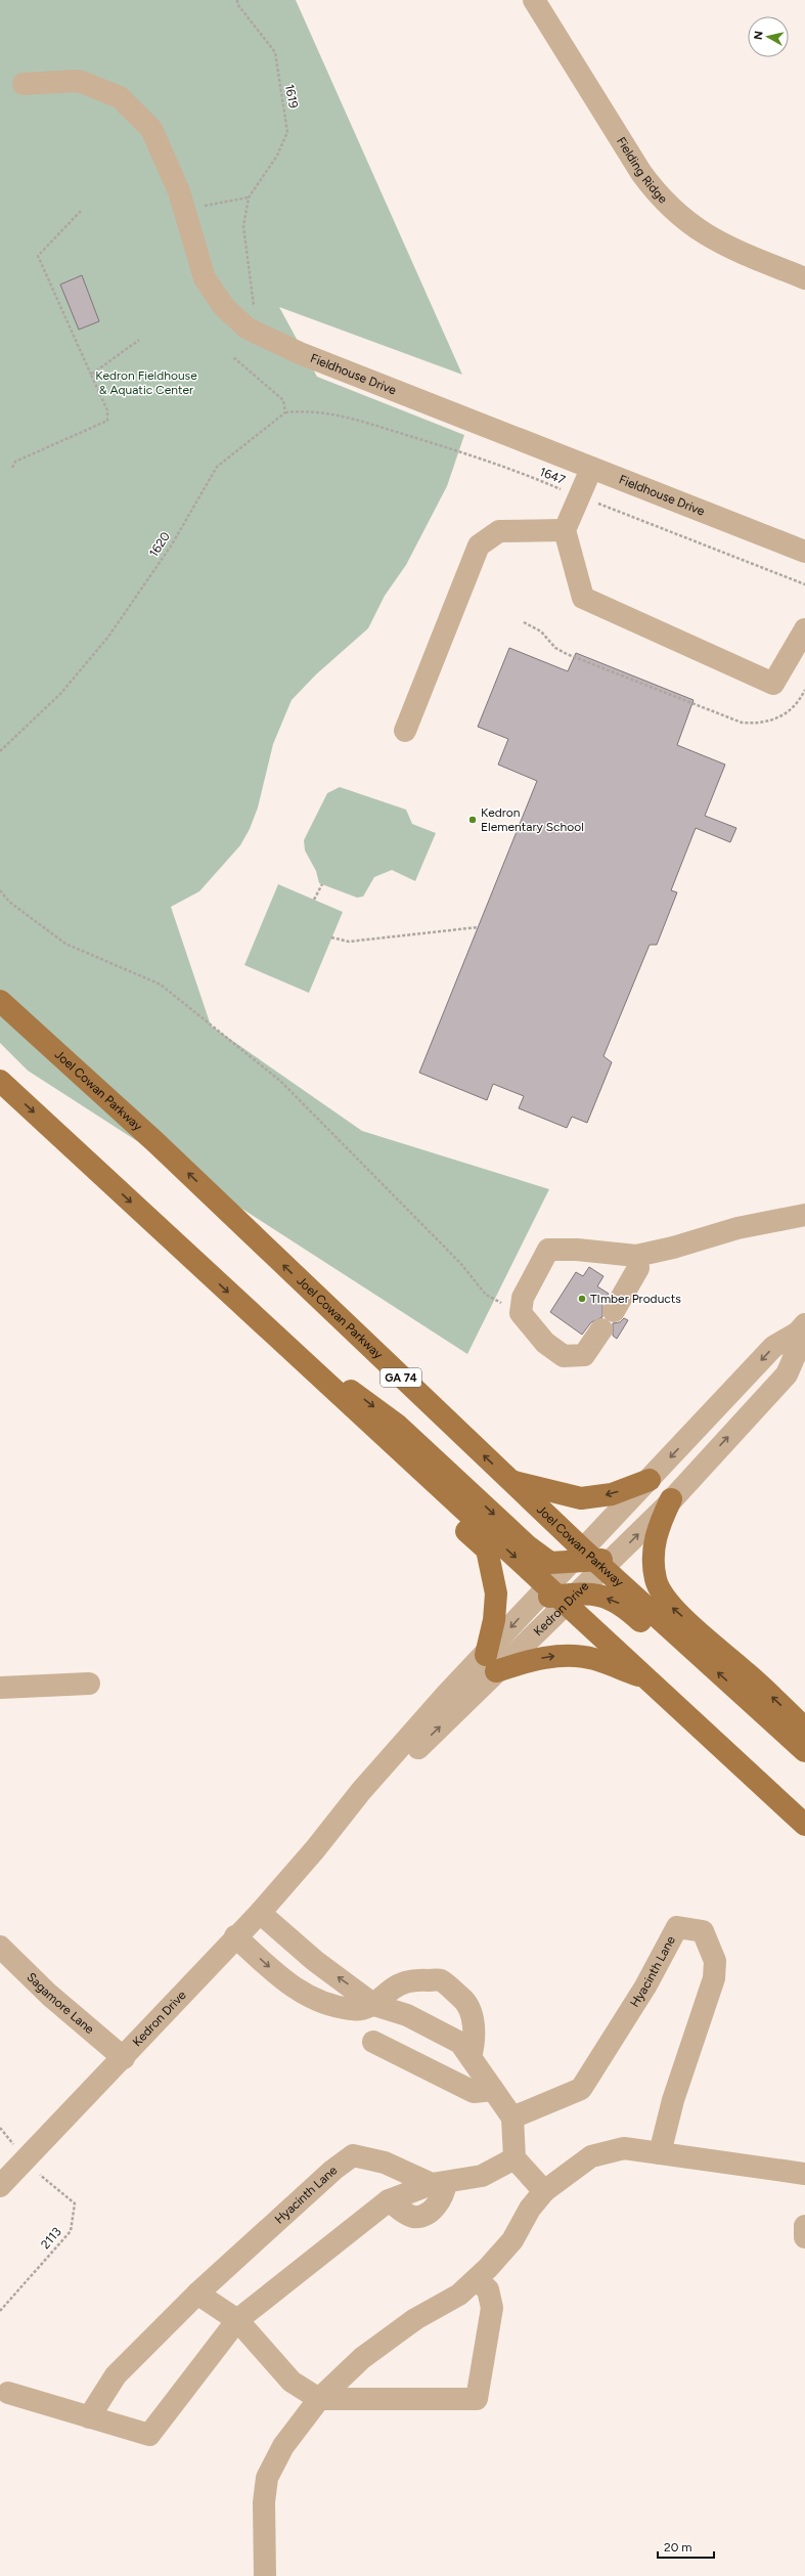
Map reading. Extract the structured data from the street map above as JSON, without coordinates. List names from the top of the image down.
{
  "streets": {
    "main road": ["Joel Cowan Parkway", "GA 74"],
    "street": [
      "Fielding Ridge",
      "Fieldhouse Drive",
      "Kedron Drive",
      "Hyacinth Lane",
      "Sagamore Lane"
    ],
    "path": [
      "1619",
      "1647",
      "1620",
      "2113"
    ]
  },
  "crossings": [
    ["1619", "Fieldhouse Drive"],
    ["1647", "1620"],
    ["Joel Cowan Parkway", "Kedron Drive"],
    ["Kedron Drive", "Sagamore Lane"],
    ["Kedron Drive", "2113"]
  ],
  "parks": ["Kedron Fieldhouse & Aquatic Center"],
  "places": ["Kedron Elementary School", "TImber Products"],
  "scale_bar": "20 m",
  "north": "left"
}
